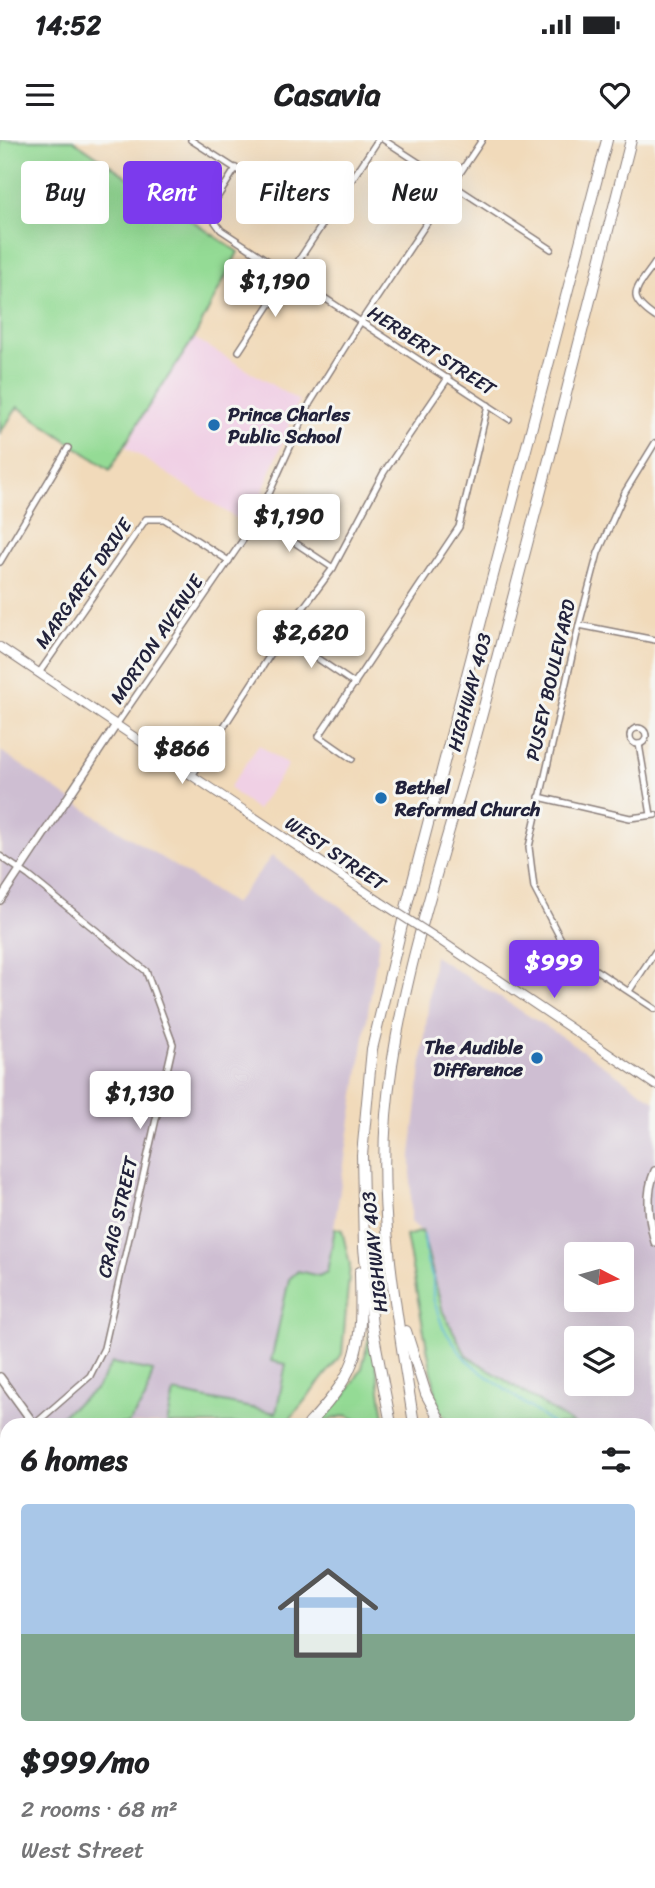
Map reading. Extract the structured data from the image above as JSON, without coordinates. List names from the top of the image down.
{
  "streets": {
    "highway": ["HIGHWAY 403"],
    "main road": ["WEST STREET"],
    "street": [
      "HERBERT STREET",
      "MARGARET DRIVE",
      "MORTON AVENUE",
      "PUSEY BOULEVARD",
      "CRAIG STREET"
    ]
  },
  "crossings": [
    ["HERBERT STREET", "MORTON AVENUE"],
    ["MARGARET DRIVE", "MORTON AVENUE"],
    ["MARGARET DRIVE", "WEST STREET"],
    ["MORTON AVENUE", "WEST STREET"]
  ],
  "places": ["Prince Charles Public School", "Bethel Reformed Church", "The Audible Difference"],
  "north": "right",
  "page": {
    "status": "14:52",
    "header": "Casavia",
    "chip": [
      "Buy",
      "Rent",
      "Filters",
      "New"
    ],
    "price": [
      "$1,190",
      "$1,190",
      "$2,620",
      "$866",
      "$999",
      "$1,130"
    ],
    "heading": "6 homes",
    "list": [
      {
        "name": "$999/mo",
        "note": "2 rooms · 68 m² · West Street"
      }
    ]
  }
}
